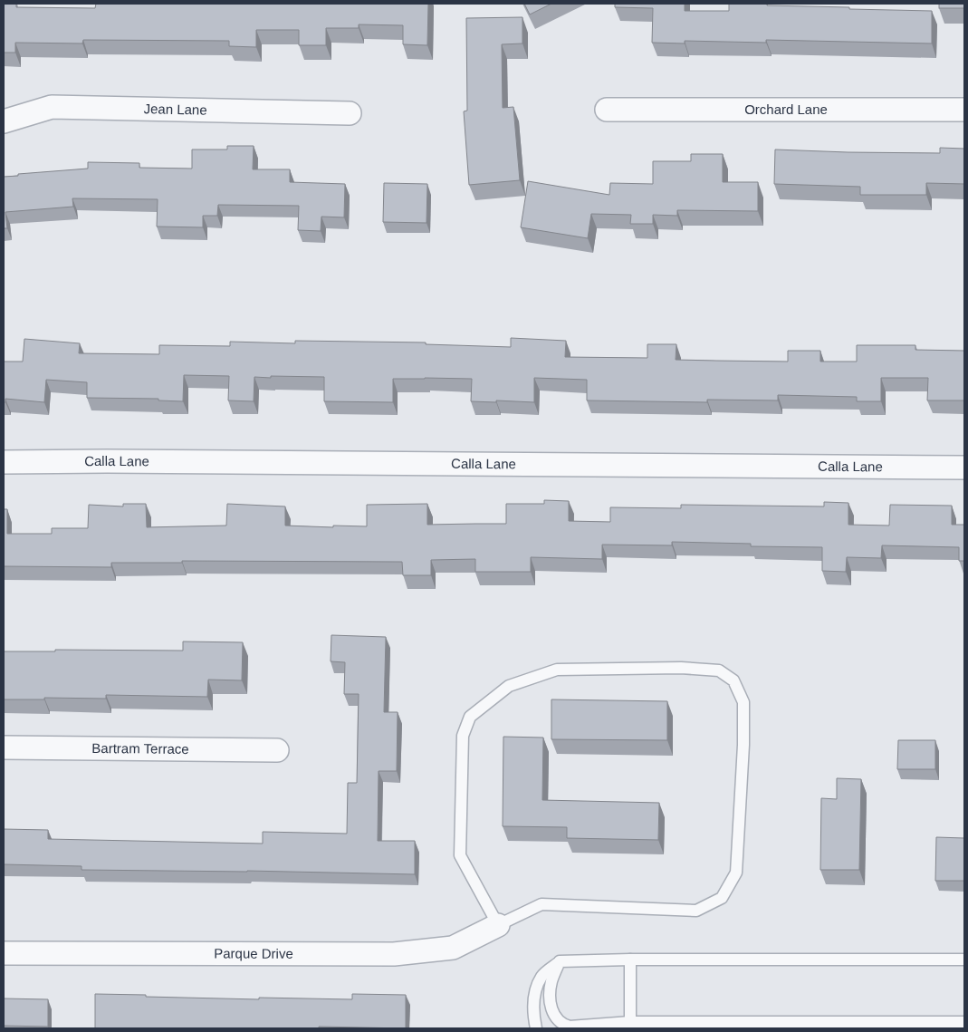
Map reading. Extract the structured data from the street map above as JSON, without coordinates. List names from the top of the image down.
{
  "streets": {
    "street": [
      "Jean Lane",
      "Orchard Lane",
      "Calla Lane",
      "Bartram Terrace",
      "Parque Drive"
    ]
  }
}
